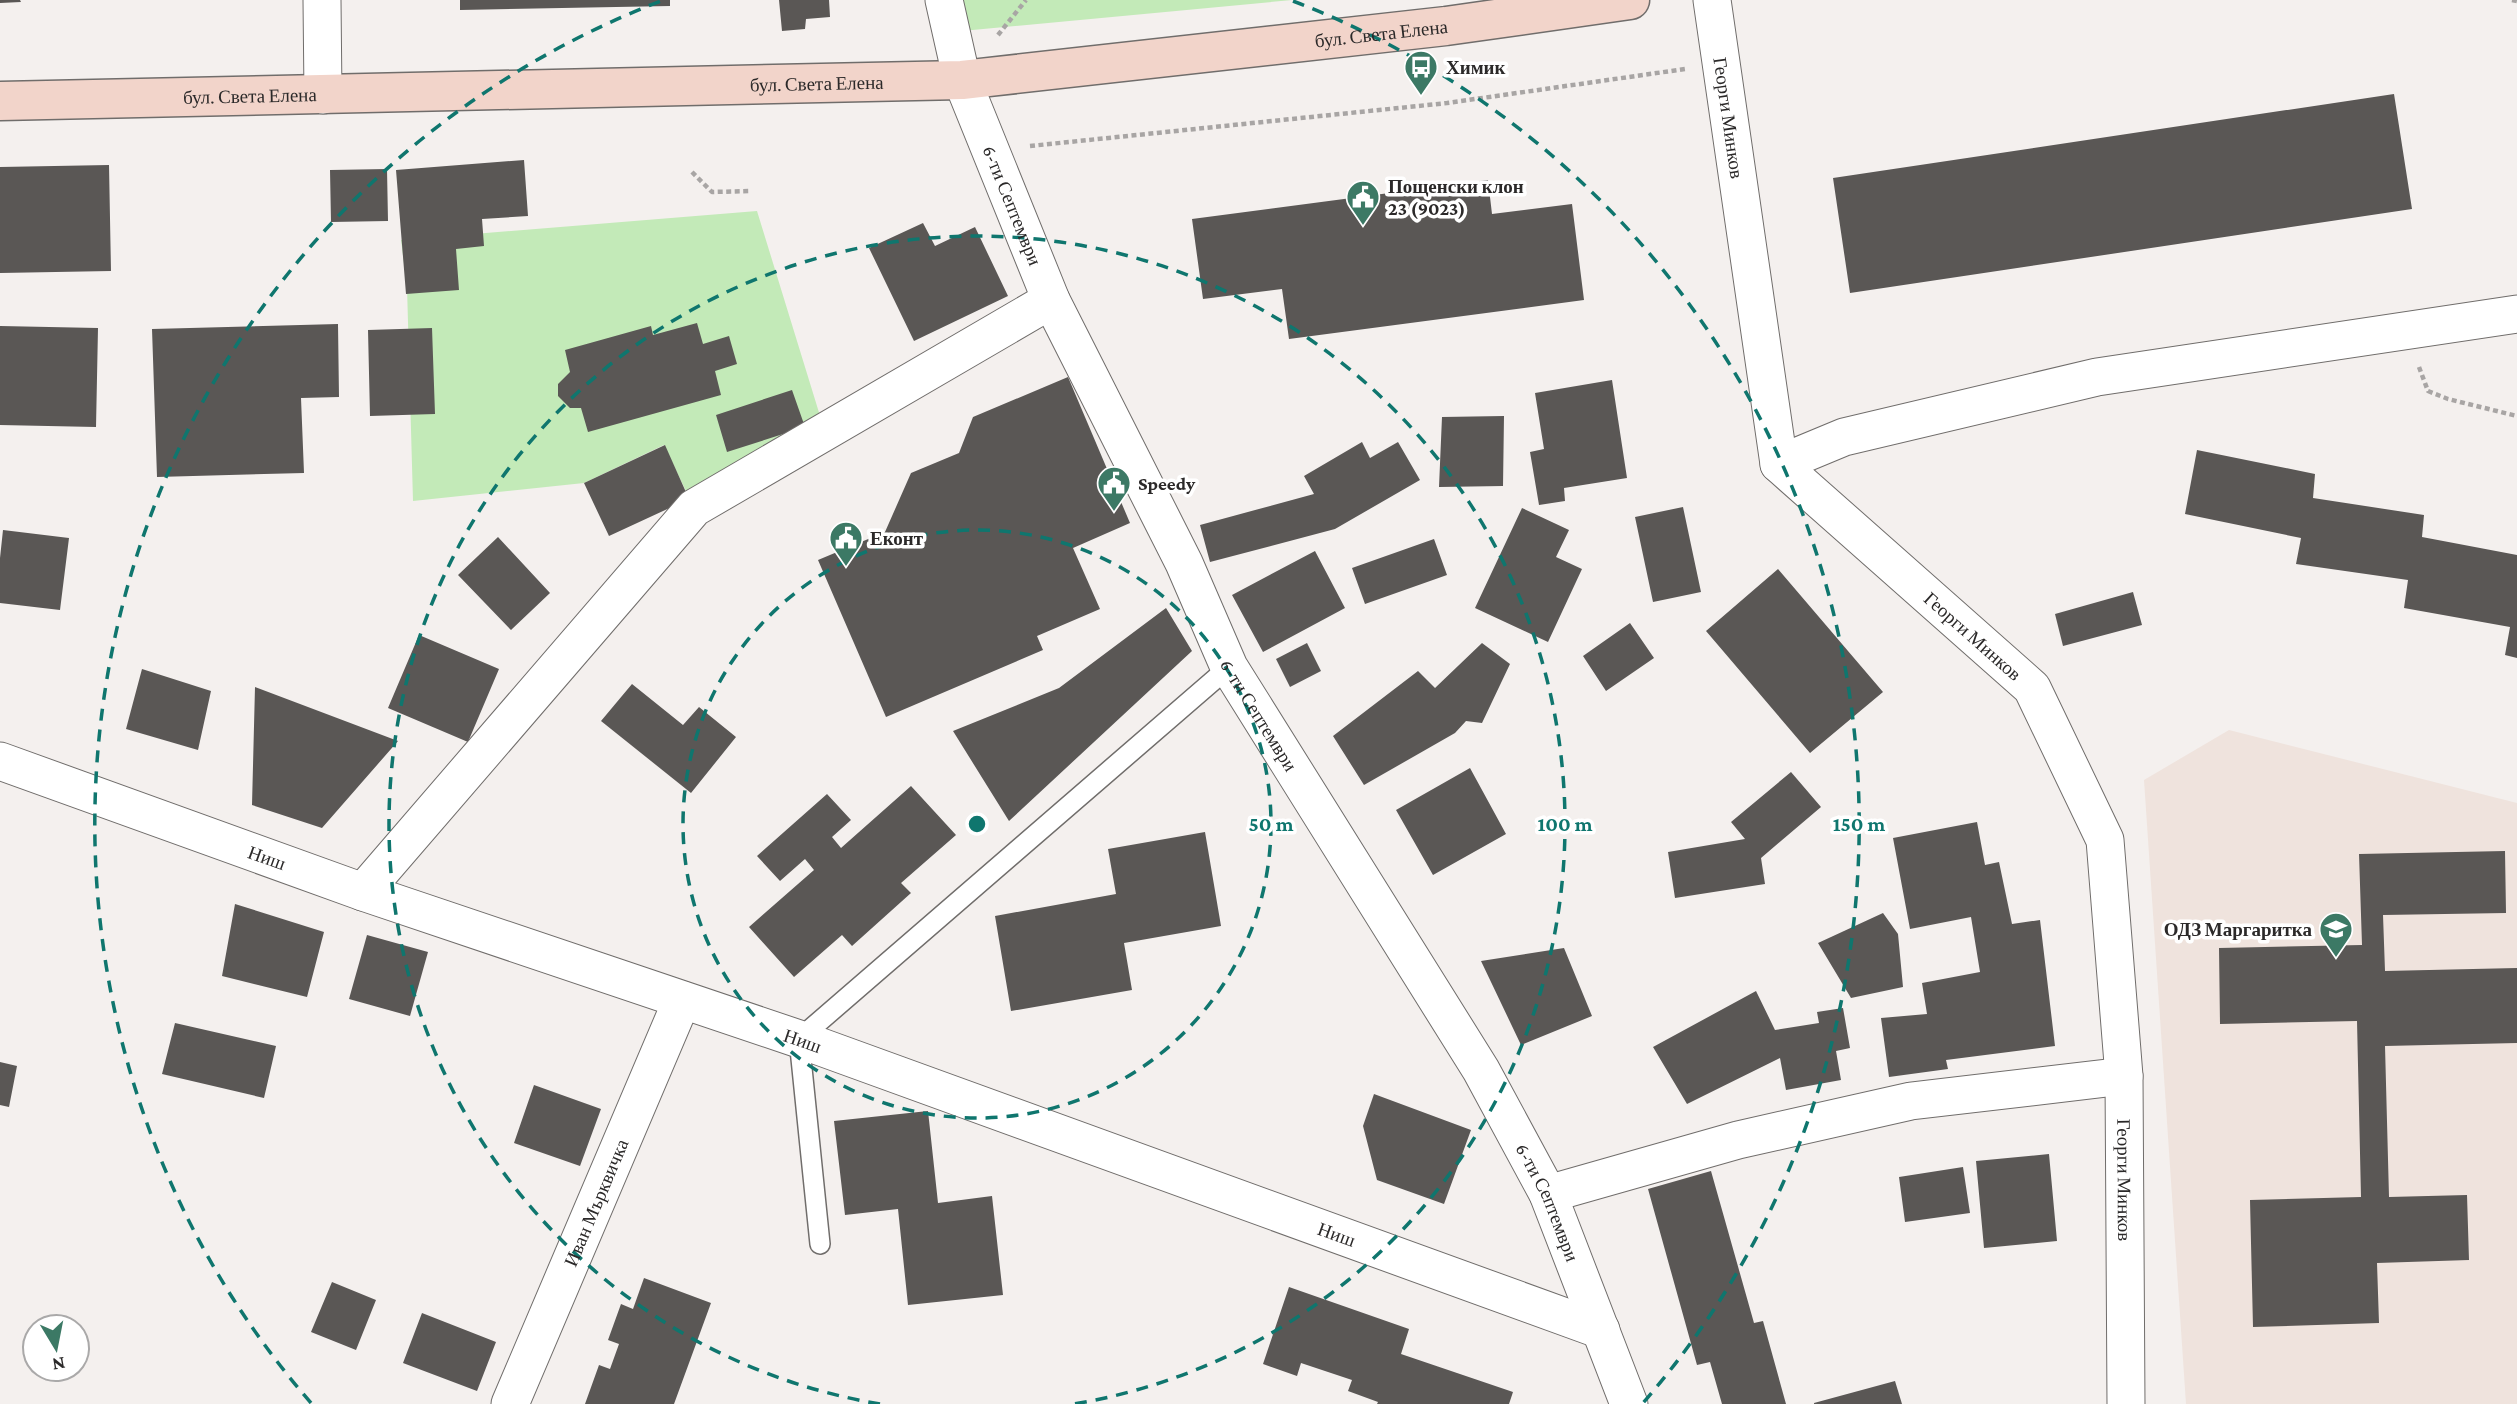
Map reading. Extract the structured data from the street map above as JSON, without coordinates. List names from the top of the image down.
{
  "streets": {
    "street": [
      "бул. Света Елена",
      "Георги Минков",
      "6-ти Септември",
      "Ниш",
      "Иван Мърквичка"
    ]
  },
  "crossings": [
    ["бул. Света Елена", "6-ти Септември"],
    ["6-ти Септември", "Ниш"],
    ["Ниш", "Иван Мърквичка"]
  ],
  "places": {
    "bus stop": ["Химик"],
    "public building": ["Пощенски клон 23 (9023)", "Speedy", "Еконт"],
    "school or university": ["ОДЗ Маргаритка"]
  },
  "north": "bottom",
  "rings": ["50 m", "100 m", "150 m"]
}
